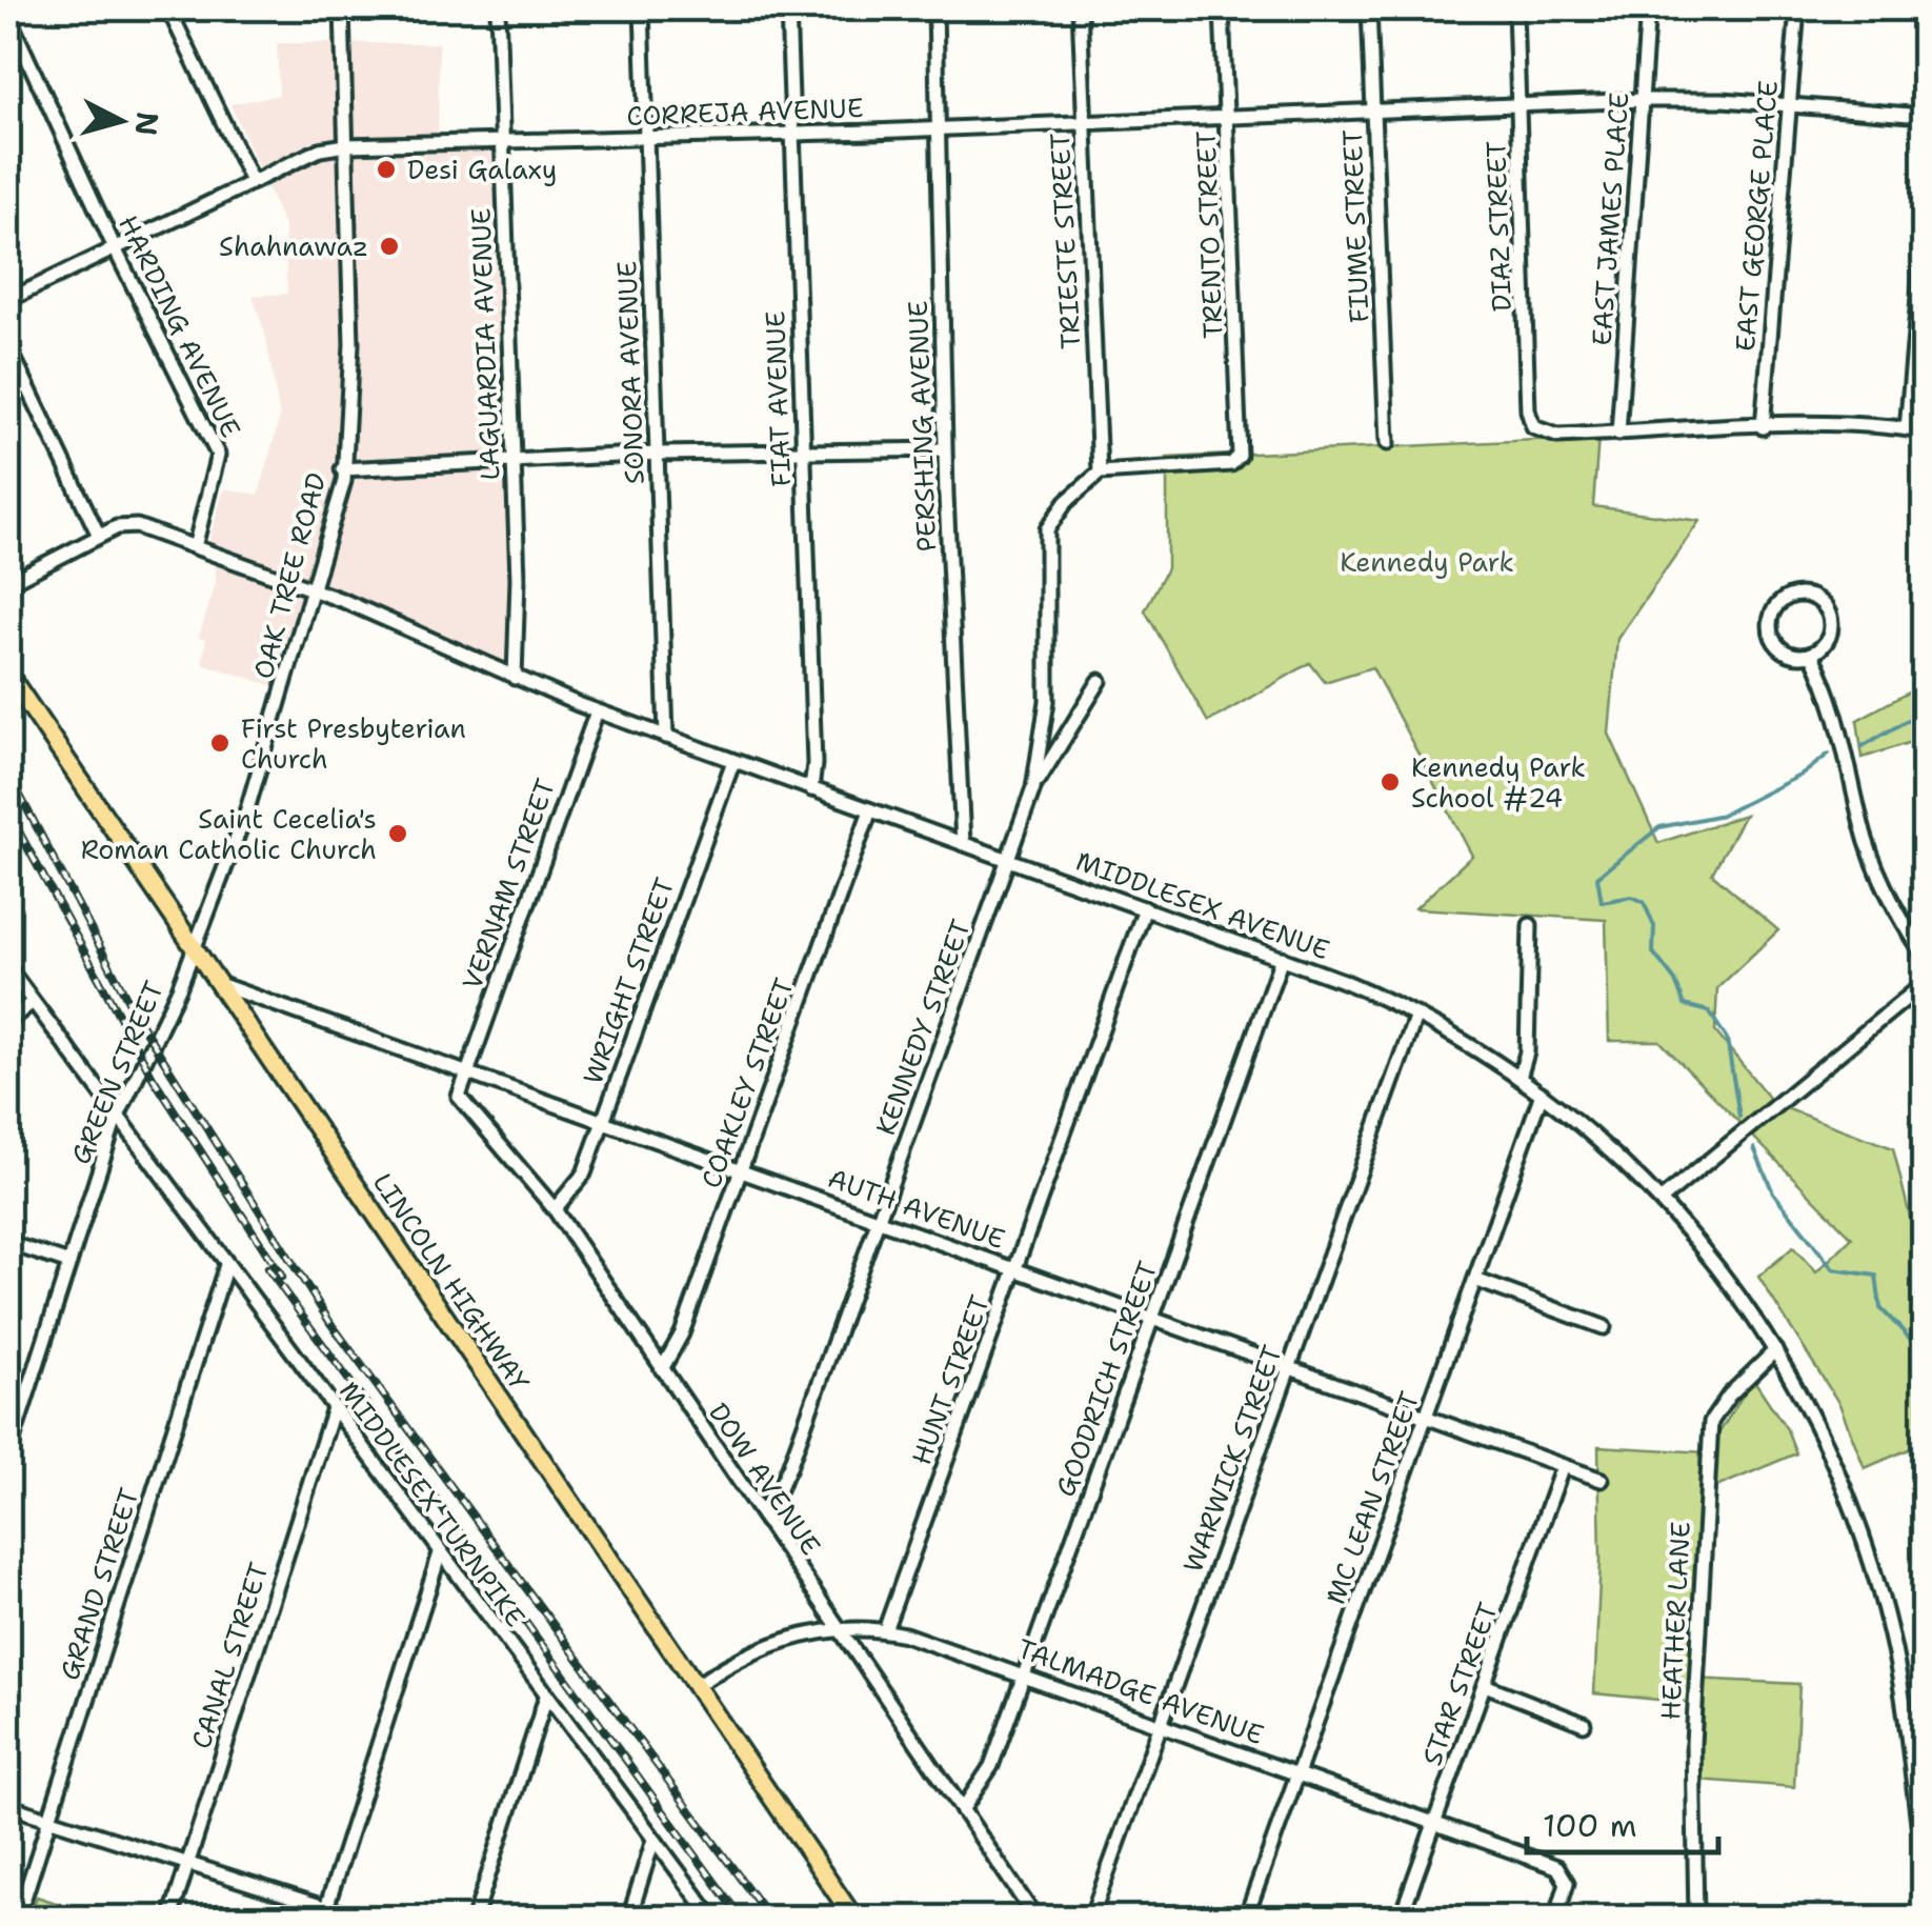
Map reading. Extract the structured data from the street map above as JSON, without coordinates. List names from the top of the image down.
{
  "streets": {
    "main road": ["LINCOLN HIGHWAY"],
    "street": [
      "CORREJA AVENUE",
      "EAST GEORGE PLACE",
      "EAST JAMES PLACE",
      "FIUME STREET",
      "DIAZ STREET",
      "TRENTO STREET",
      "TRIESTE STREET",
      "HARDING AVENUE",
      "LAGUARDIA AVENUE",
      "SONORA AVENUE",
      "FIAT AVENUE",
      "PERSHING AVENUE",
      "OAK TREE ROAD",
      "VERNAM STREET",
      "MIDDLESEX AVENUE",
      "WRIGHT STREET",
      "KENNEDY STREET",
      "GREEN STREET",
      "COAKLEY STREET",
      "AUTH AVENUE",
      "GOODRICH STREET",
      "HUNT STREET",
      "WARWICK STREET",
      "DOW AVENUE",
      "MC LEAN STREET",
      "MIDDLESEX TURNPIKE",
      "GRAND STREET",
      "HEATHER LANE",
      "CANAL STREET",
      "STAR STREET",
      "TALMADGE AVENUE"
    ]
  },
  "crossings": [
    ["CORREJA AVENUE", "EAST GEORGE PLACE"],
    ["CORREJA AVENUE", "EAST JAMES PLACE"],
    ["CORREJA AVENUE", "FIUME STREET"],
    ["CORREJA AVENUE", "DIAZ STREET"],
    ["CORREJA AVENUE", "TRENTO STREET"],
    ["CORREJA AVENUE", "TRIESTE STREET"],
    ["CORREJA AVENUE", "HARDING AVENUE"],
    ["CORREJA AVENUE", "LAGUARDIA AVENUE"],
    ["CORREJA AVENUE", "SONORA AVENUE"],
    ["CORREJA AVENUE", "FIAT AVENUE"],
    ["CORREJA AVENUE", "PERSHING AVENUE"],
    ["CORREJA AVENUE", "OAK TREE ROAD"],
    ["EAST JAMES PLACE", "DIAZ STREET"],
    ["TRENTO STREET", "TRIESTE STREET"],
    ["TRENTO STREET", "KENNEDY STREET"],
    ["TRIESTE STREET", "KENNEDY STREET"],
    ["HARDING AVENUE", "MIDDLESEX AVENUE"],
    ["LAGUARDIA AVENUE", "MIDDLESEX AVENUE"],
    ["SONORA AVENUE", "MIDDLESEX AVENUE"],
    ["FIAT AVENUE", "MIDDLESEX AVENUE"],
    ["PERSHING AVENUE", "MIDDLESEX AVENUE"],
    ["OAK TREE ROAD", "MIDDLESEX AVENUE"],
    ["OAK TREE ROAD", "GREEN STREET"],
    ["OAK TREE ROAD", "LINCOLN HIGHWAY"],
    ["VERNAM STREET", "MIDDLESEX AVENUE"],
    ["VERNAM STREET", "AUTH AVENUE"],
    ["VERNAM STREET", "DOW AVENUE"],
    ["MIDDLESEX AVENUE", "WRIGHT STREET"],
    ["MIDDLESEX AVENUE", "KENNEDY STREET"],
    ["MIDDLESEX AVENUE", "COAKLEY STREET"],
    ["MIDDLESEX AVENUE", "GOODRICH STREET"],
    ["MIDDLESEX AVENUE", "HUNT STREET"],
    ["MIDDLESEX AVENUE", "WARWICK STREET"],
    ["MIDDLESEX AVENUE", "MC LEAN STREET"],
    ["MIDDLESEX AVENUE", "HEATHER LANE"],
    ["WRIGHT STREET", "AUTH AVENUE"],
    ["WRIGHT STREET", "DOW AVENUE"],
    ["KENNEDY STREET", "AUTH AVENUE"],
    ["KENNEDY STREET", "DOW AVENUE"],
    ["GREEN STREET", "LINCOLN HIGHWAY"],
    ["GREEN STREET", "MIDDLESEX TURNPIKE"],
    ["COAKLEY STREET", "AUTH AVENUE"],
    ["COAKLEY STREET", "DOW AVENUE"],
    ["AUTH AVENUE", "LINCOLN HIGHWAY"],
    ["AUTH AVENUE", "GOODRICH STREET"],
    ["AUTH AVENUE", "HUNT STREET"],
    ["AUTH AVENUE", "WARWICK STREET"],
    ["AUTH AVENUE", "DOW AVENUE"],
    ["AUTH AVENUE", "MC LEAN STREET"],
    ["AUTH AVENUE", "STAR STREET"],
    ["LINCOLN HIGHWAY", "TALMADGE AVENUE"],
    ["GOODRICH STREET", "DOW AVENUE"],
    ["GOODRICH STREET", "TALMADGE AVENUE"],
    ["HUNT STREET", "TALMADGE AVENUE"],
    ["WARWICK STREET", "TALMADGE AVENUE"],
    ["DOW AVENUE", "TALMADGE AVENUE"],
    ["MC LEAN STREET", "TALMADGE AVENUE"],
    ["MIDDLESEX TURNPIKE", "GRAND STREET"],
    ["MIDDLESEX TURNPIKE", "CANAL STREET"],
    ["STAR STREET", "TALMADGE AVENUE"]
  ],
  "parks": ["Kennedy Park"],
  "places": [
    "Desi Galaxy",
    "Shahnawaz",
    "First Presbyterian Church",
    "Kennedy Park School #24",
    "Saint Cecelia's Roman Catholic Church"
  ],
  "scale_bar": "100 m",
  "north": "right"
}
